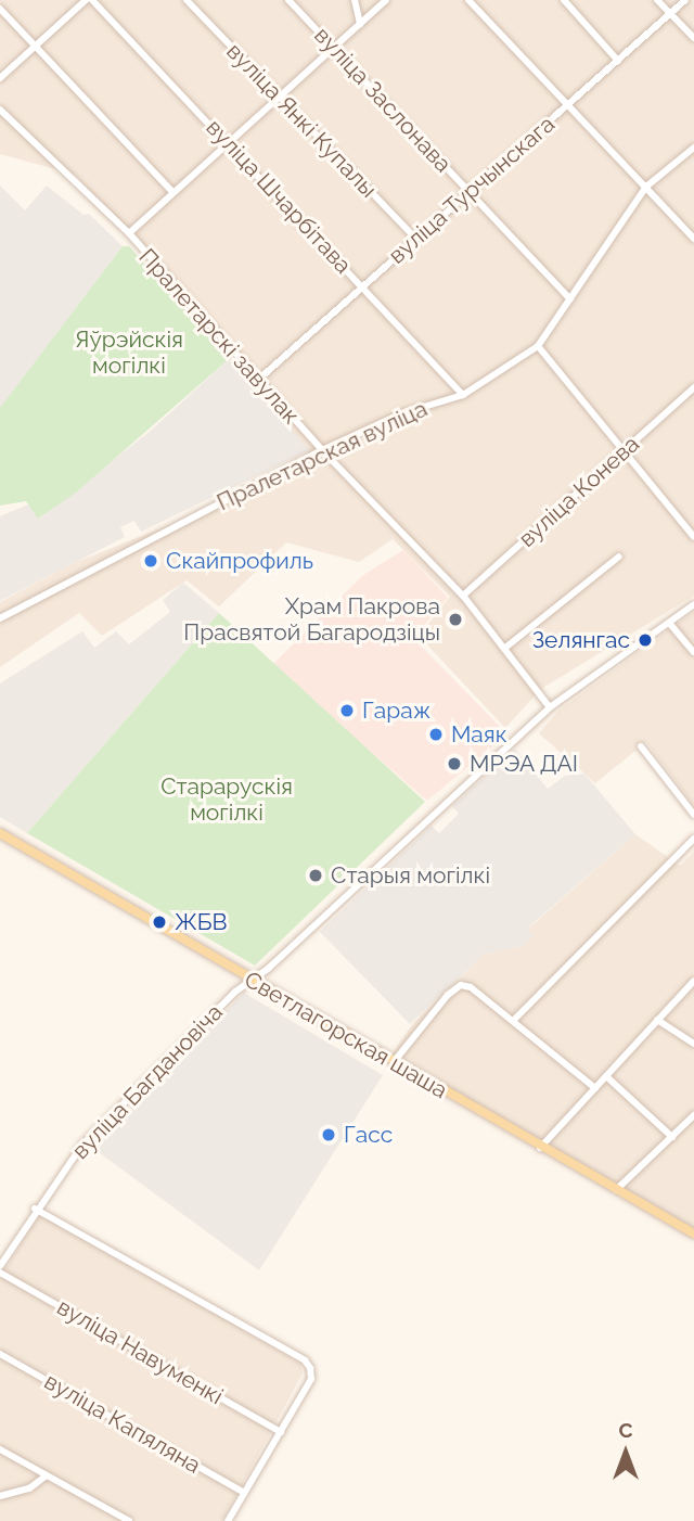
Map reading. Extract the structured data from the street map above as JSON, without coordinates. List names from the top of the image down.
{
  "streets": {
    "main road": ["Светлагорская шаша"],
    "street": [
      "вуліца Заслонава",
      "вуліца Янкі Купалы",
      "вуліца Турчынскага",
      "вуліца Шчарбітава",
      "Пралетарскі завулак",
      "Пралетарская вуліца",
      "вуліца Конева",
      "вуліца Багдановіча",
      "вуліца Навуменкі",
      "вуліца Капяляна"
    ]
  },
  "crossings": [
    ["вуліца Заслонава", "вуліца Турчынскага"],
    ["вуліца Заслонава", "Пралетарская вуліца"],
    ["вуліца Янкі Купалы", "вуліца Турчынскага"],
    ["вуліца Турчынскага", "вуліца Шчарбітава"],
    ["вуліца Турчынскага", "Пралетарскі завулак"],
    ["вуліца Шчарбітава", "Пралетарская вуліца"],
    ["Пралетарскі завулак", "Пралетарская вуліца"],
    ["Пралетарскі завулак", "вуліца Конева"],
    ["Пралетарскі завулак", "вуліца Багдановіча"],
    ["Светлагорская шаша", "вуліца Багдановіча"]
  ],
  "parks": ["Яўрэйскія могілкі", "Старарускія могілкі"],
  "places": [
    "Скайпрофиль",
    "Храм Пакрова Прасвятой Багародзіцы",
    "Зелянгас",
    "Гараж",
    "Маяк",
    "МРЭА ДАІ",
    "Старыя могілкі",
    "ЖБВ",
    "Гасс"
  ],
  "north": "top"
}
